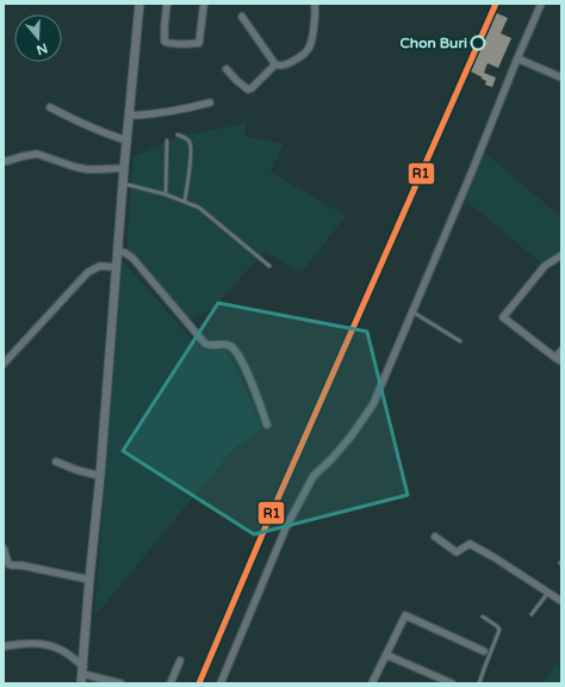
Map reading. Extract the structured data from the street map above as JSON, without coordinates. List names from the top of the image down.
{
  "places": ["Chon Buri"],
  "lines": ["transit line R1"],
  "north": "bottom"
}
